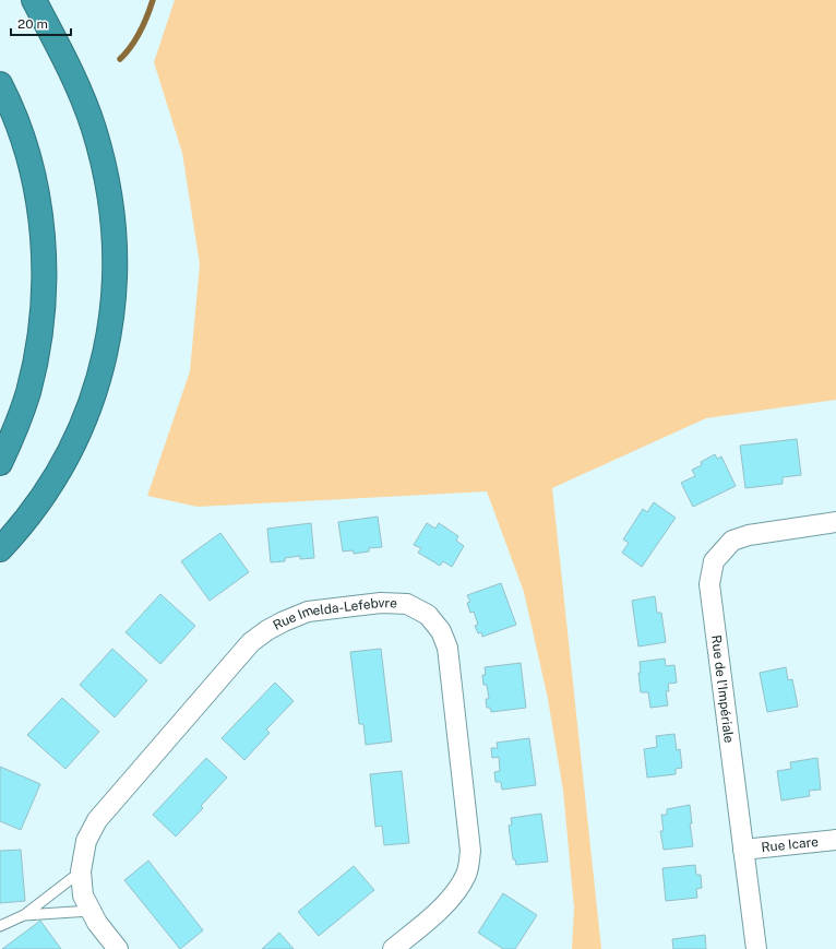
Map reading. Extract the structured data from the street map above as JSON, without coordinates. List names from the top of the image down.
{
  "streets": {
    "street": ["Rue Imelda-Lefebvre", "Rue de l'Impériale", "Rue Icare"]
  },
  "crossings": [
    ["Rue de l'Impériale", "Rue Icare"]
  ],
  "scale_bar": "20 m"
}
